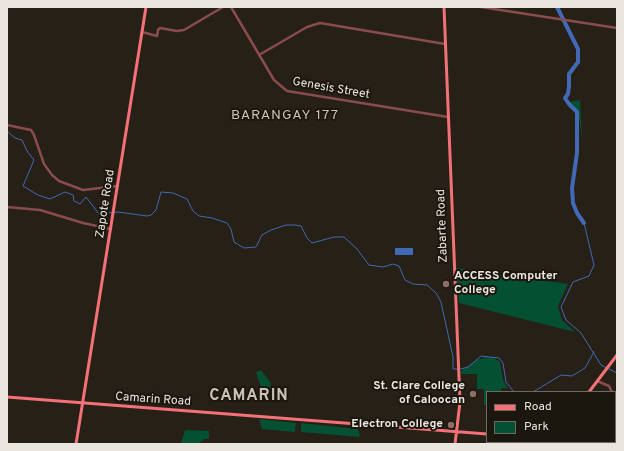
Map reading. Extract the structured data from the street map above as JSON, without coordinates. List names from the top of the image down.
{
  "streets": {
    "main road": ["Zapote Road", "Zabarte Road", "Camarin Road"],
    "street": ["Genesis Street"]
  },
  "crossings": [
    ["Genesis Street", "Zabarte Road"],
    ["Zapote Road", "Camarin Road"],
    ["Zabarte Road", "Camarin Road"]
  ],
  "districts": ["BARANGAY 177", "CAMARIN"],
  "places": ["ACCESS Computer College", "St. Clare College of Caloocan", "Electron College"],
  "legend": ["Road", "Park"]
}
